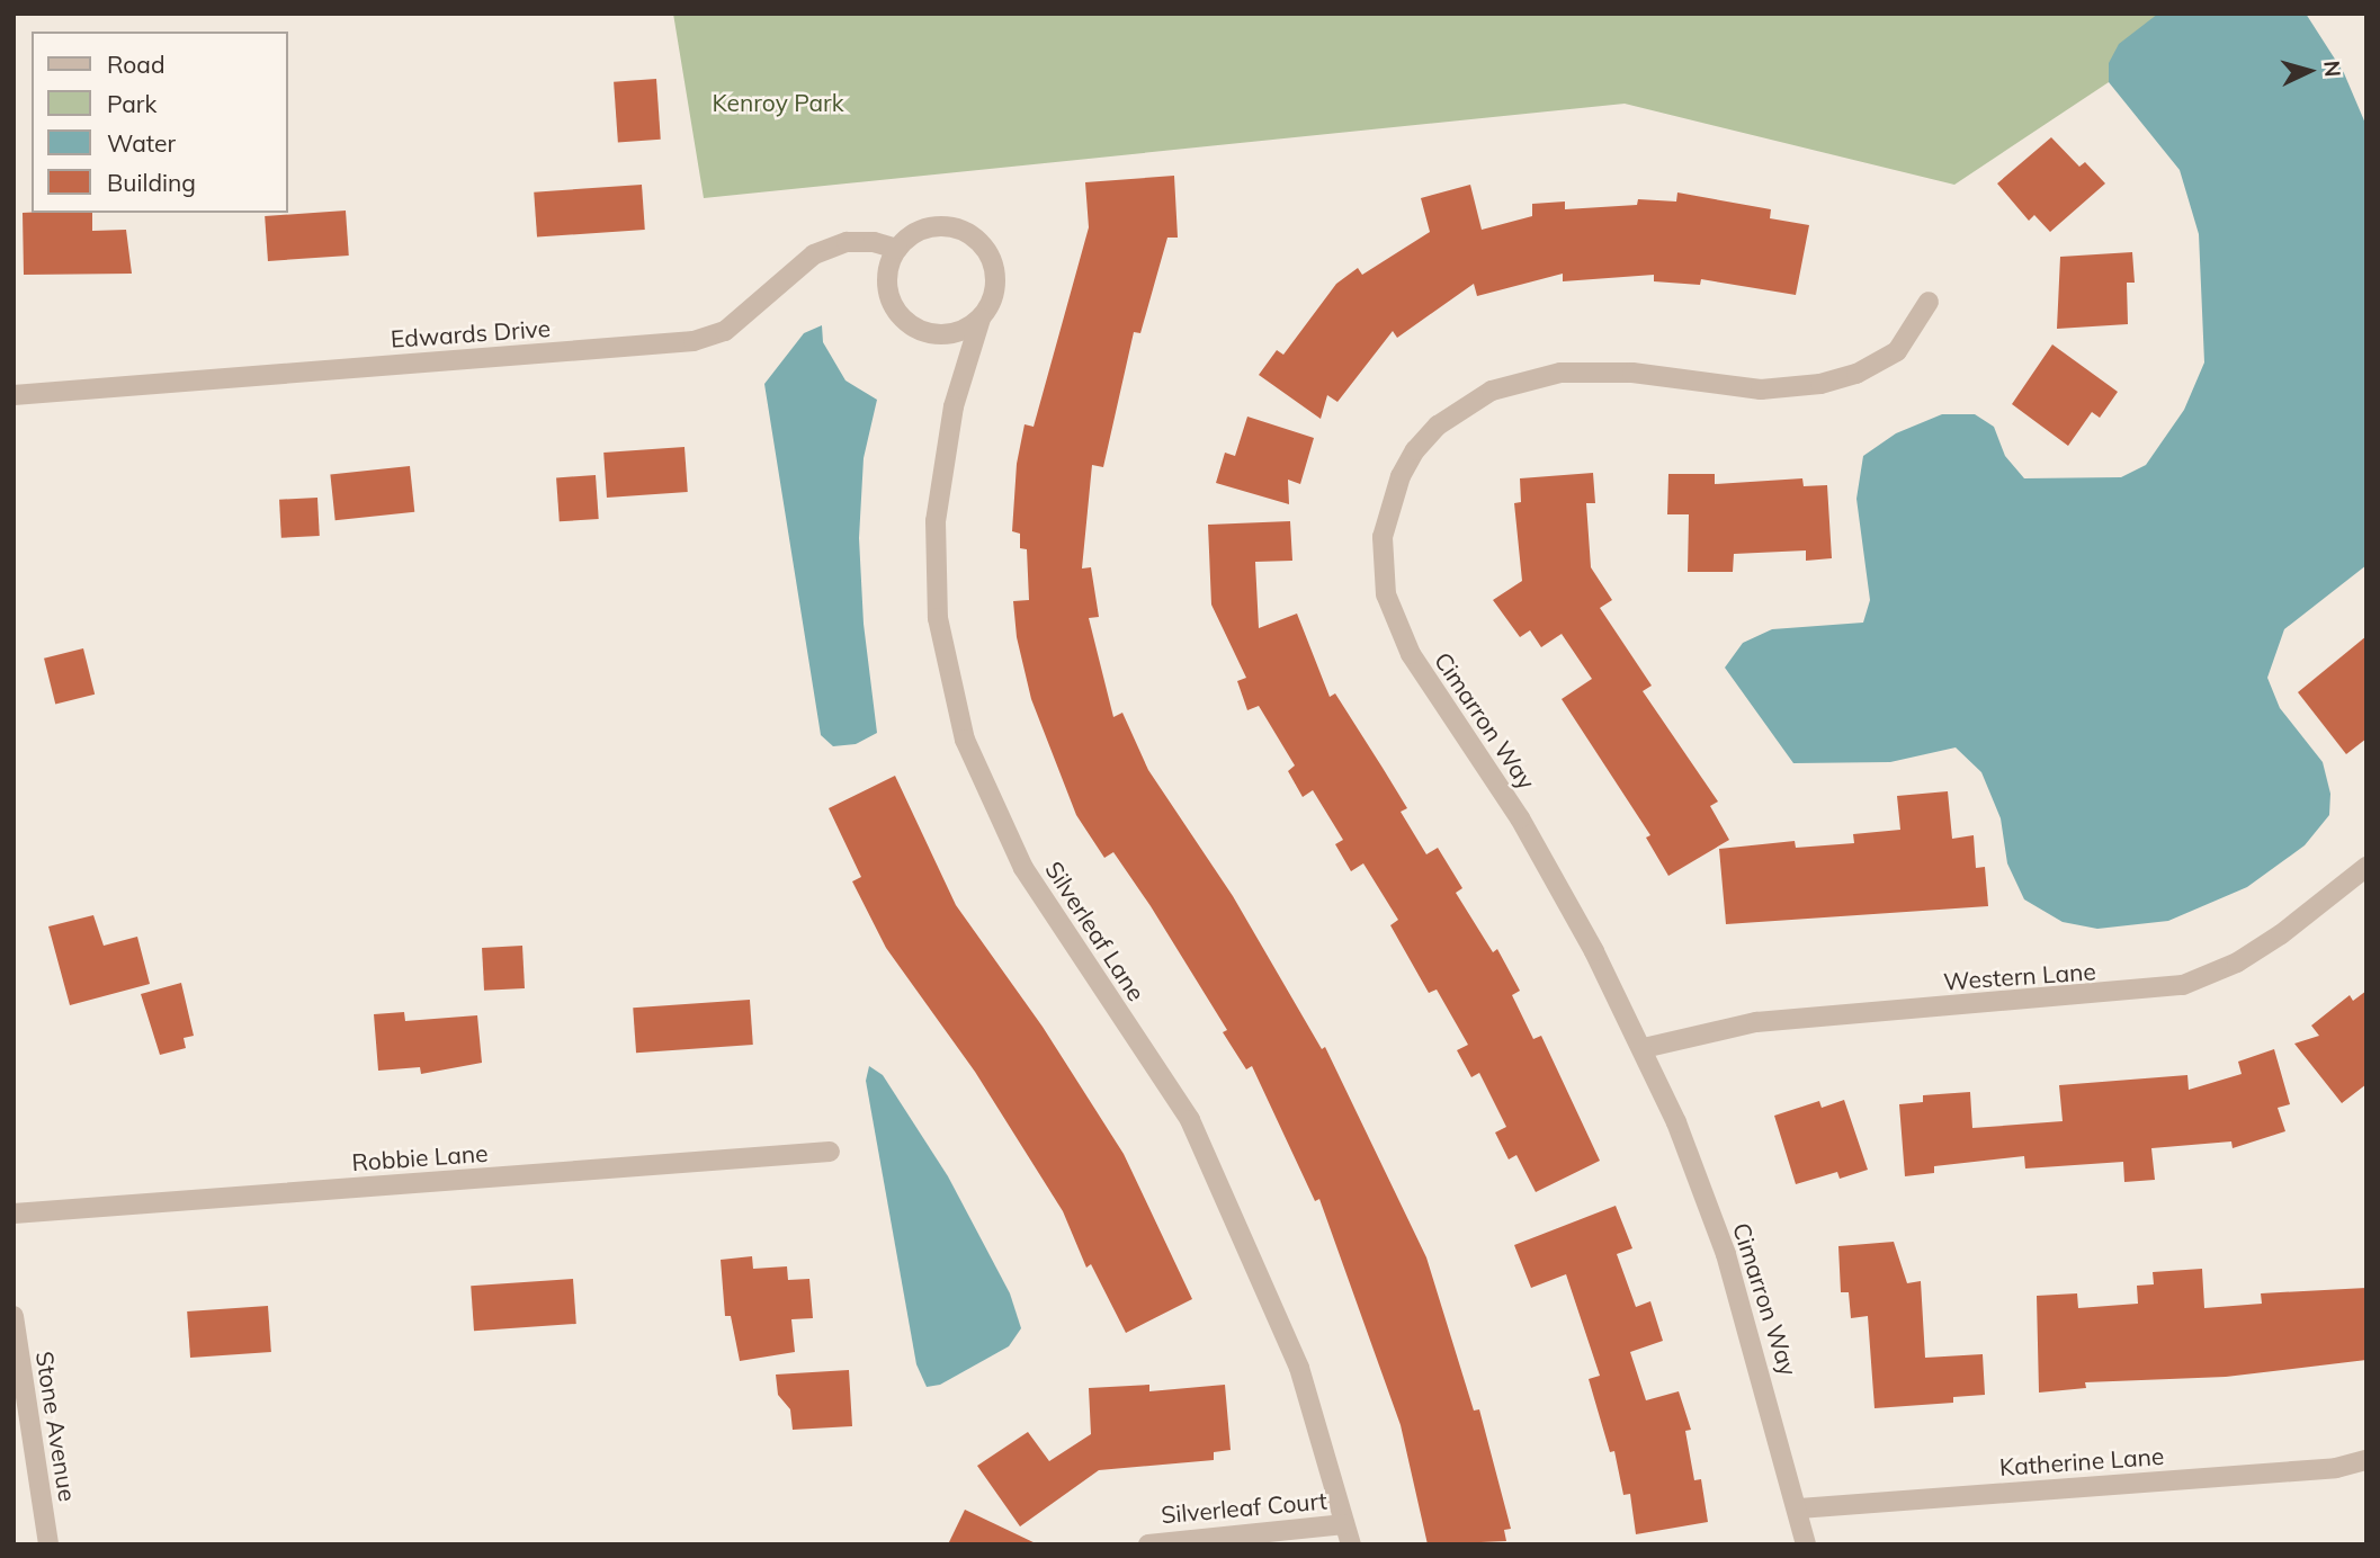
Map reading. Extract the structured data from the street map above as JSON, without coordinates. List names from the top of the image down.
{
  "streets": {
    "street": [
      "Edwards Drive",
      "Cimarron Way",
      "Silverleaf Lane",
      "Western Lane",
      "Robbie Lane",
      "Stone Avenue",
      "Katherine Lane",
      "Silverleaf Court"
    ]
  },
  "crossings": [
    ["Edwards Drive", "Silverleaf Lane"],
    ["Cimarron Way", "Western Lane"],
    ["Cimarron Way", "Katherine Lane"],
    ["Silverleaf Lane", "Silverleaf Court"]
  ],
  "parks": ["Kenroy Park"],
  "legend": [
    "Road",
    "Park",
    "Water",
    "Building"
  ],
  "north": "right"
}
